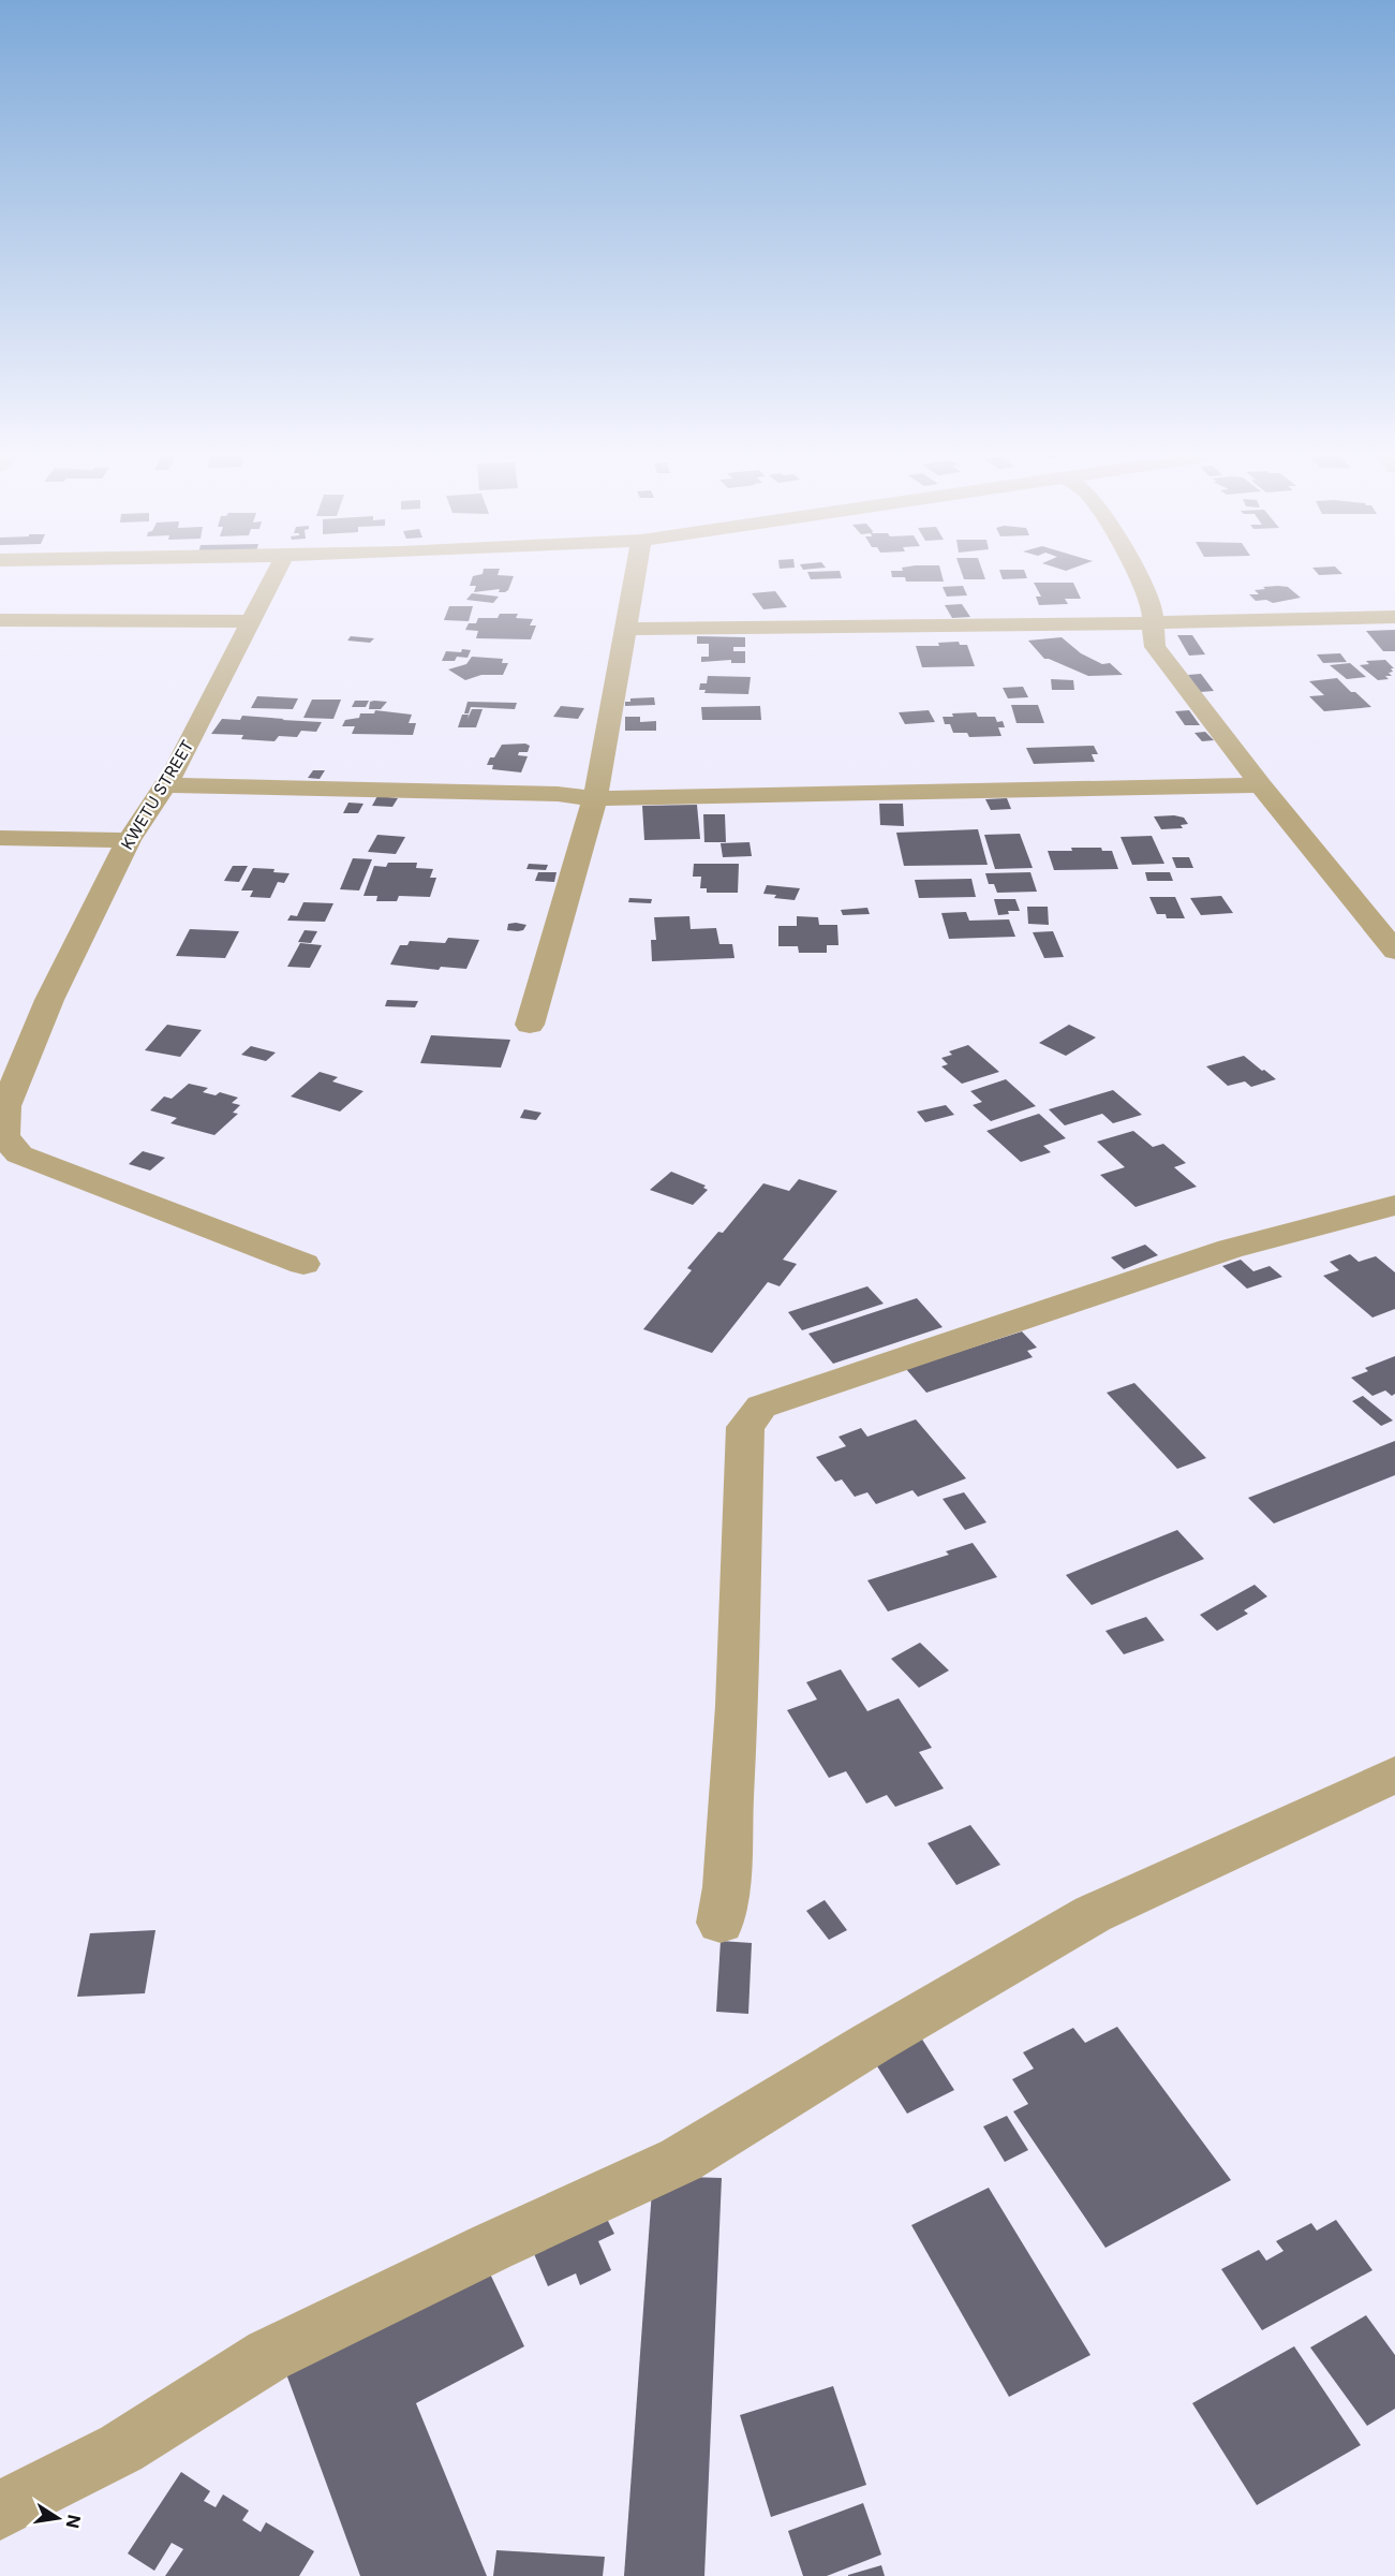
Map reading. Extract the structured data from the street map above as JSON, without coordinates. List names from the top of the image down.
{
  "streets": {
    "street": ["KWETU STREET"]
  },
  "north": "right"
}
